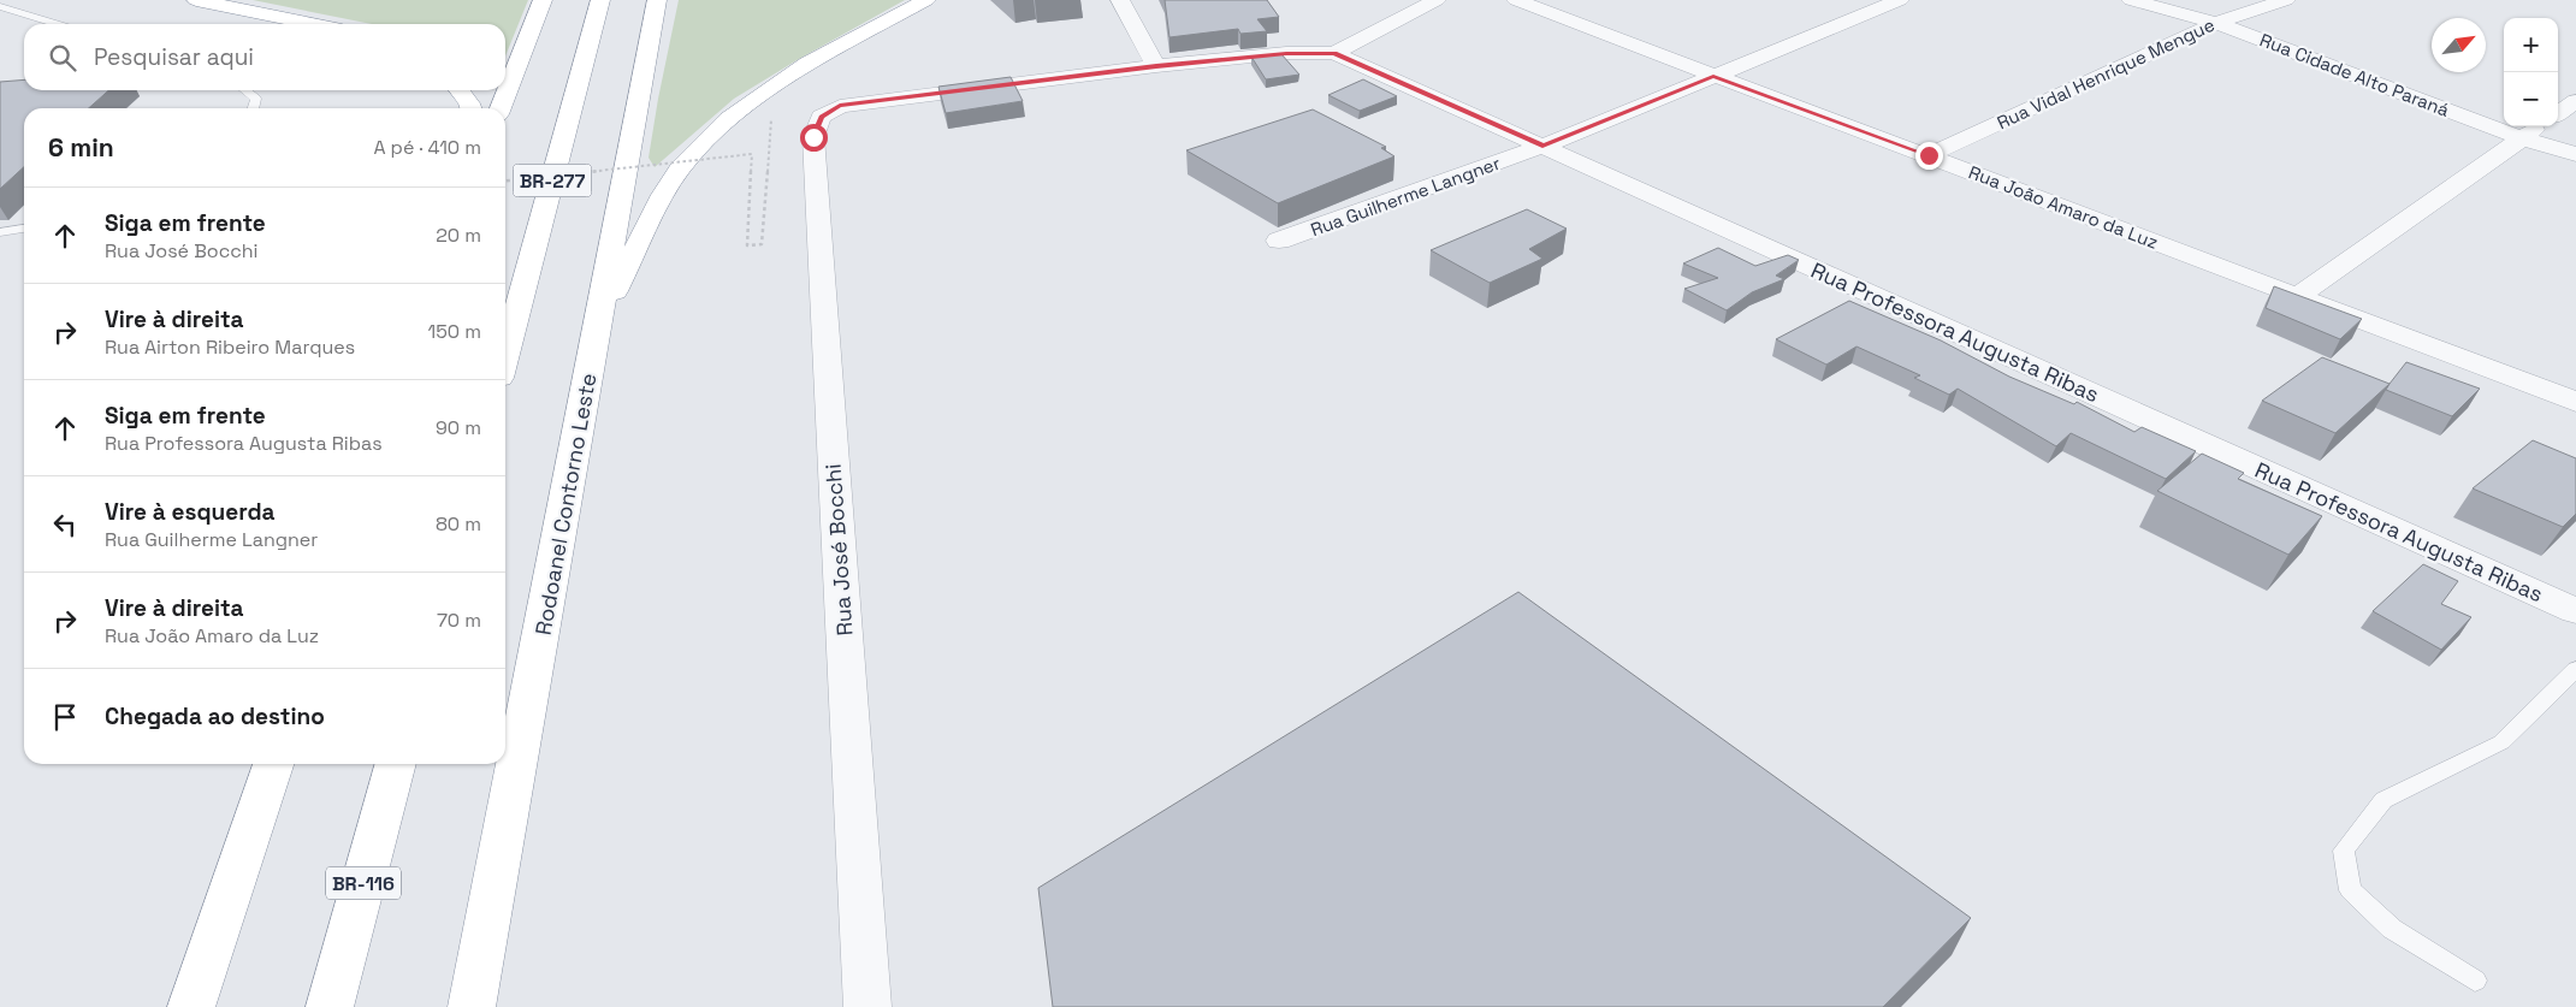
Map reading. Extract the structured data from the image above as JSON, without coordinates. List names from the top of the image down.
{
  "streets": {
    "highway": ["BR-277", "Rodoanel Contorno Leste", "BR-116"],
    "street": [
      "Rua Vidal Henrique Mengue",
      "Rua Cidade Alto Paraná",
      "Rua Guilherme Langner",
      "Rua João Amaro da Luz",
      "Rua Professora Augusta Ribas",
      "Rua José Bocchi"
    ]
  },
  "crossings": [
    ["Rua Vidal Henrique Mengue", "Rua Cidade Alto Paraná"],
    ["Rua Vidal Henrique Mengue", "Rua João Amaro da Luz"],
    ["Rua Guilherme Langner", "Rua João Amaro da Luz"],
    ["Rua Guilherme Langner", "Rua Professora Augusta Ribas"]
  ],
  "north": "top right",
  "page": {
    "map_buttons": ["+", "−"],
    "search": "Pesquisar aqui",
    "heading": ["6 min", "A pé · 410 m"],
    "list": [
      ["Siga em frente", "Rua José Bocchi", "20 m"],
      ["Vire à direita", "Rua Airton Ribeiro Marques", "150 m"],
      ["Siga em frente", "Rua Professora Augusta Ribas", "90 m"],
      ["Vire à esquerda", "Rua Guilherme Langner", "80 m"],
      ["Vire à direita", "Rua João Amaro da Luz", "70 m"],
      "Chegada ao destino"
    ]
  }
}
